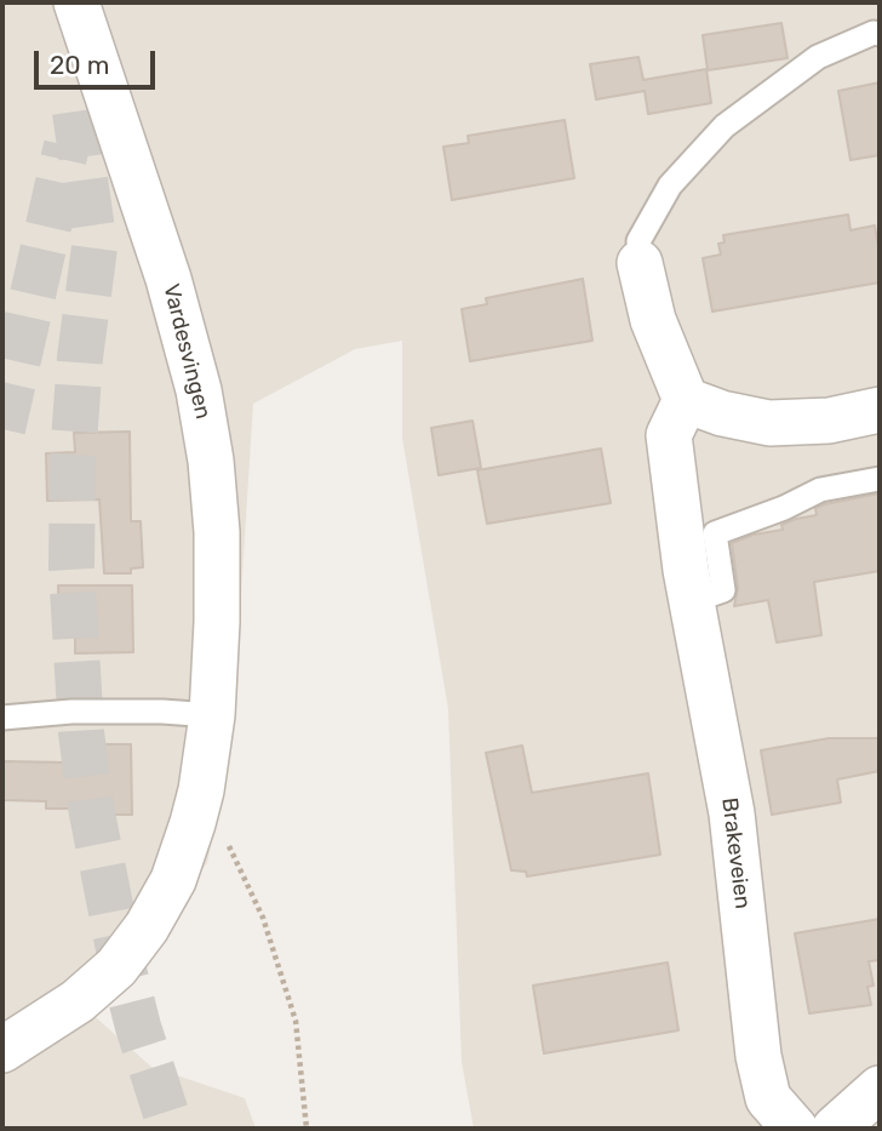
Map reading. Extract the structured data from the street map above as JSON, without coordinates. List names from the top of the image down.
{
  "streets": {
    "street": ["Vardesvingen", "Brakeveien"]
  },
  "scale_bar": "20 m"
}
